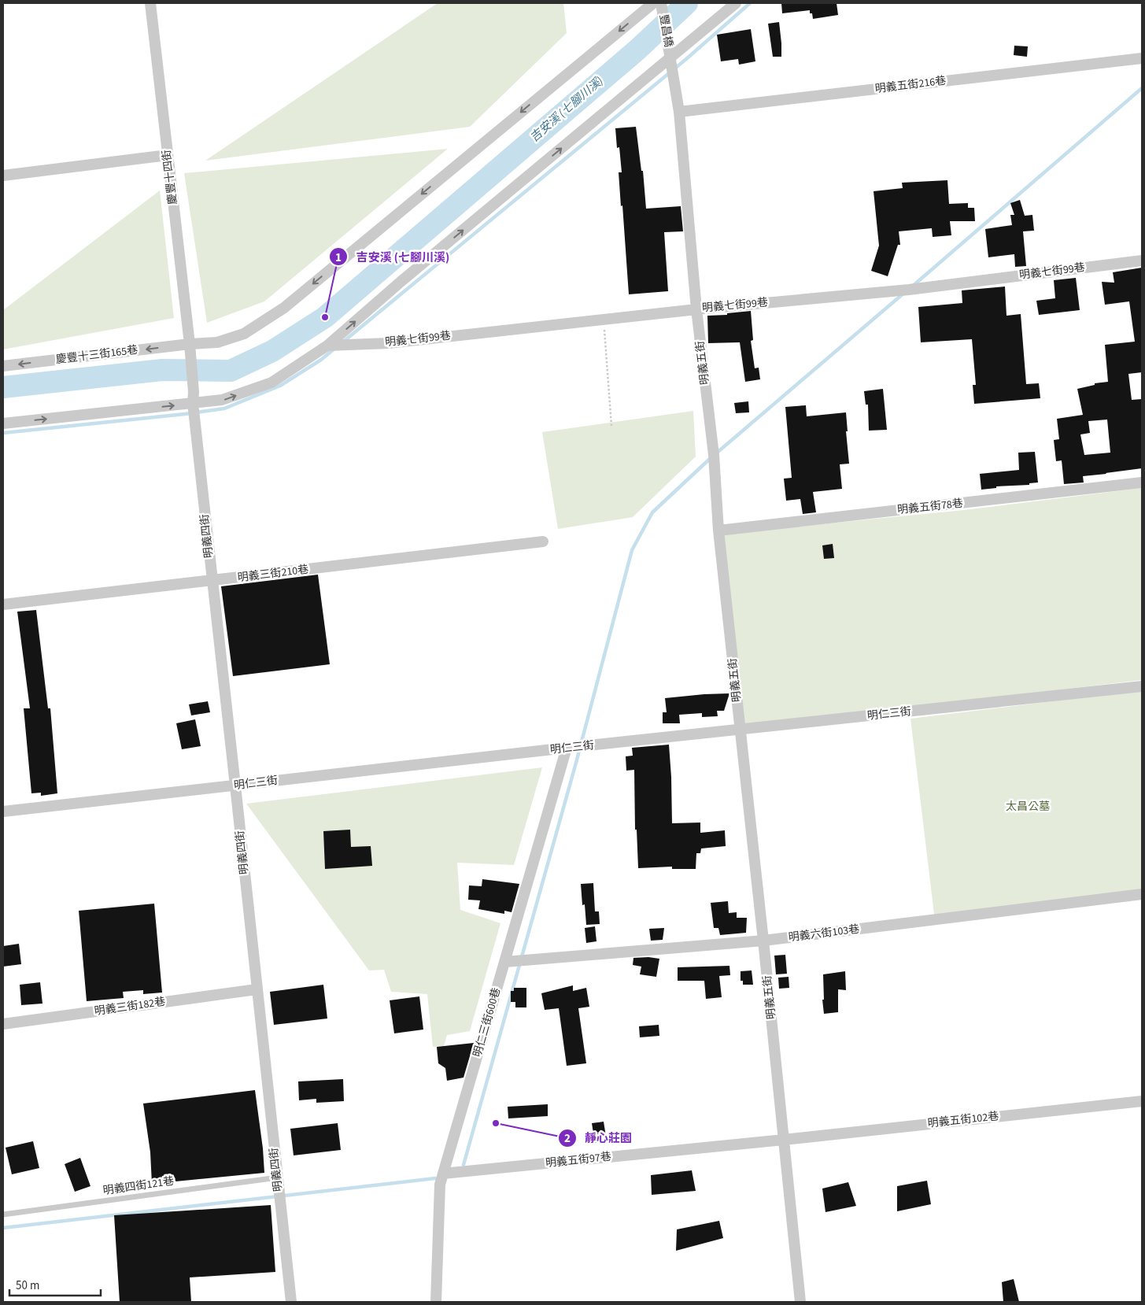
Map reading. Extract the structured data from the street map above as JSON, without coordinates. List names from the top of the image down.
{
  "streets": {
    "street": [
      "豐昌橋",
      "明義五街216巷",
      "慶豐十四街",
      "明義七街99巷",
      "慶豐十三街165巷",
      "明義五街",
      "明義五街78巷",
      "明義四街",
      "明義三街210巷",
      "明仁三街",
      "明義六街103巷",
      "明義三街182巷",
      "明仁三街600巷",
      "明義五街102巷",
      "明義五街97巷"
    ],
    "lane": ["明義四街121巷"]
  },
  "crossings": [
    ["豐昌橋", "明義五街"],
    ["明義五街216巷", "明義五街"],
    ["慶豐十四街", "慶豐十三街165巷"],
    ["慶豐十四街", "明義四街"],
    ["明義七街99巷", "明義五街"],
    ["明義五街", "明義五街78巷"],
    ["明義五街", "明仁三街"],
    ["明義五街", "明義六街103巷"],
    ["明義五街", "明義五街102巷"],
    ["明義五街", "明義五街97巷"],
    ["明義四街", "明義三街210巷"],
    ["明義四街", "明仁三街"],
    ["明義四街", "明義三街182巷"],
    ["明義四街", "明義四街121巷"],
    ["明仁三街", "明仁三街600巷"],
    ["明義六街103巷", "明仁三街600巷"],
    ["明仁三街600巷", "明義五街97巷"],
    ["明義五街102巷", "明義五街97巷"]
  ],
  "water": ["吉安溪 (七腳川溪)"],
  "parks": ["太昌公墓"],
  "places": ["吉安溪 (七腳川溪)", "靜心莊園"],
  "scale_bar": "50 m"
}
